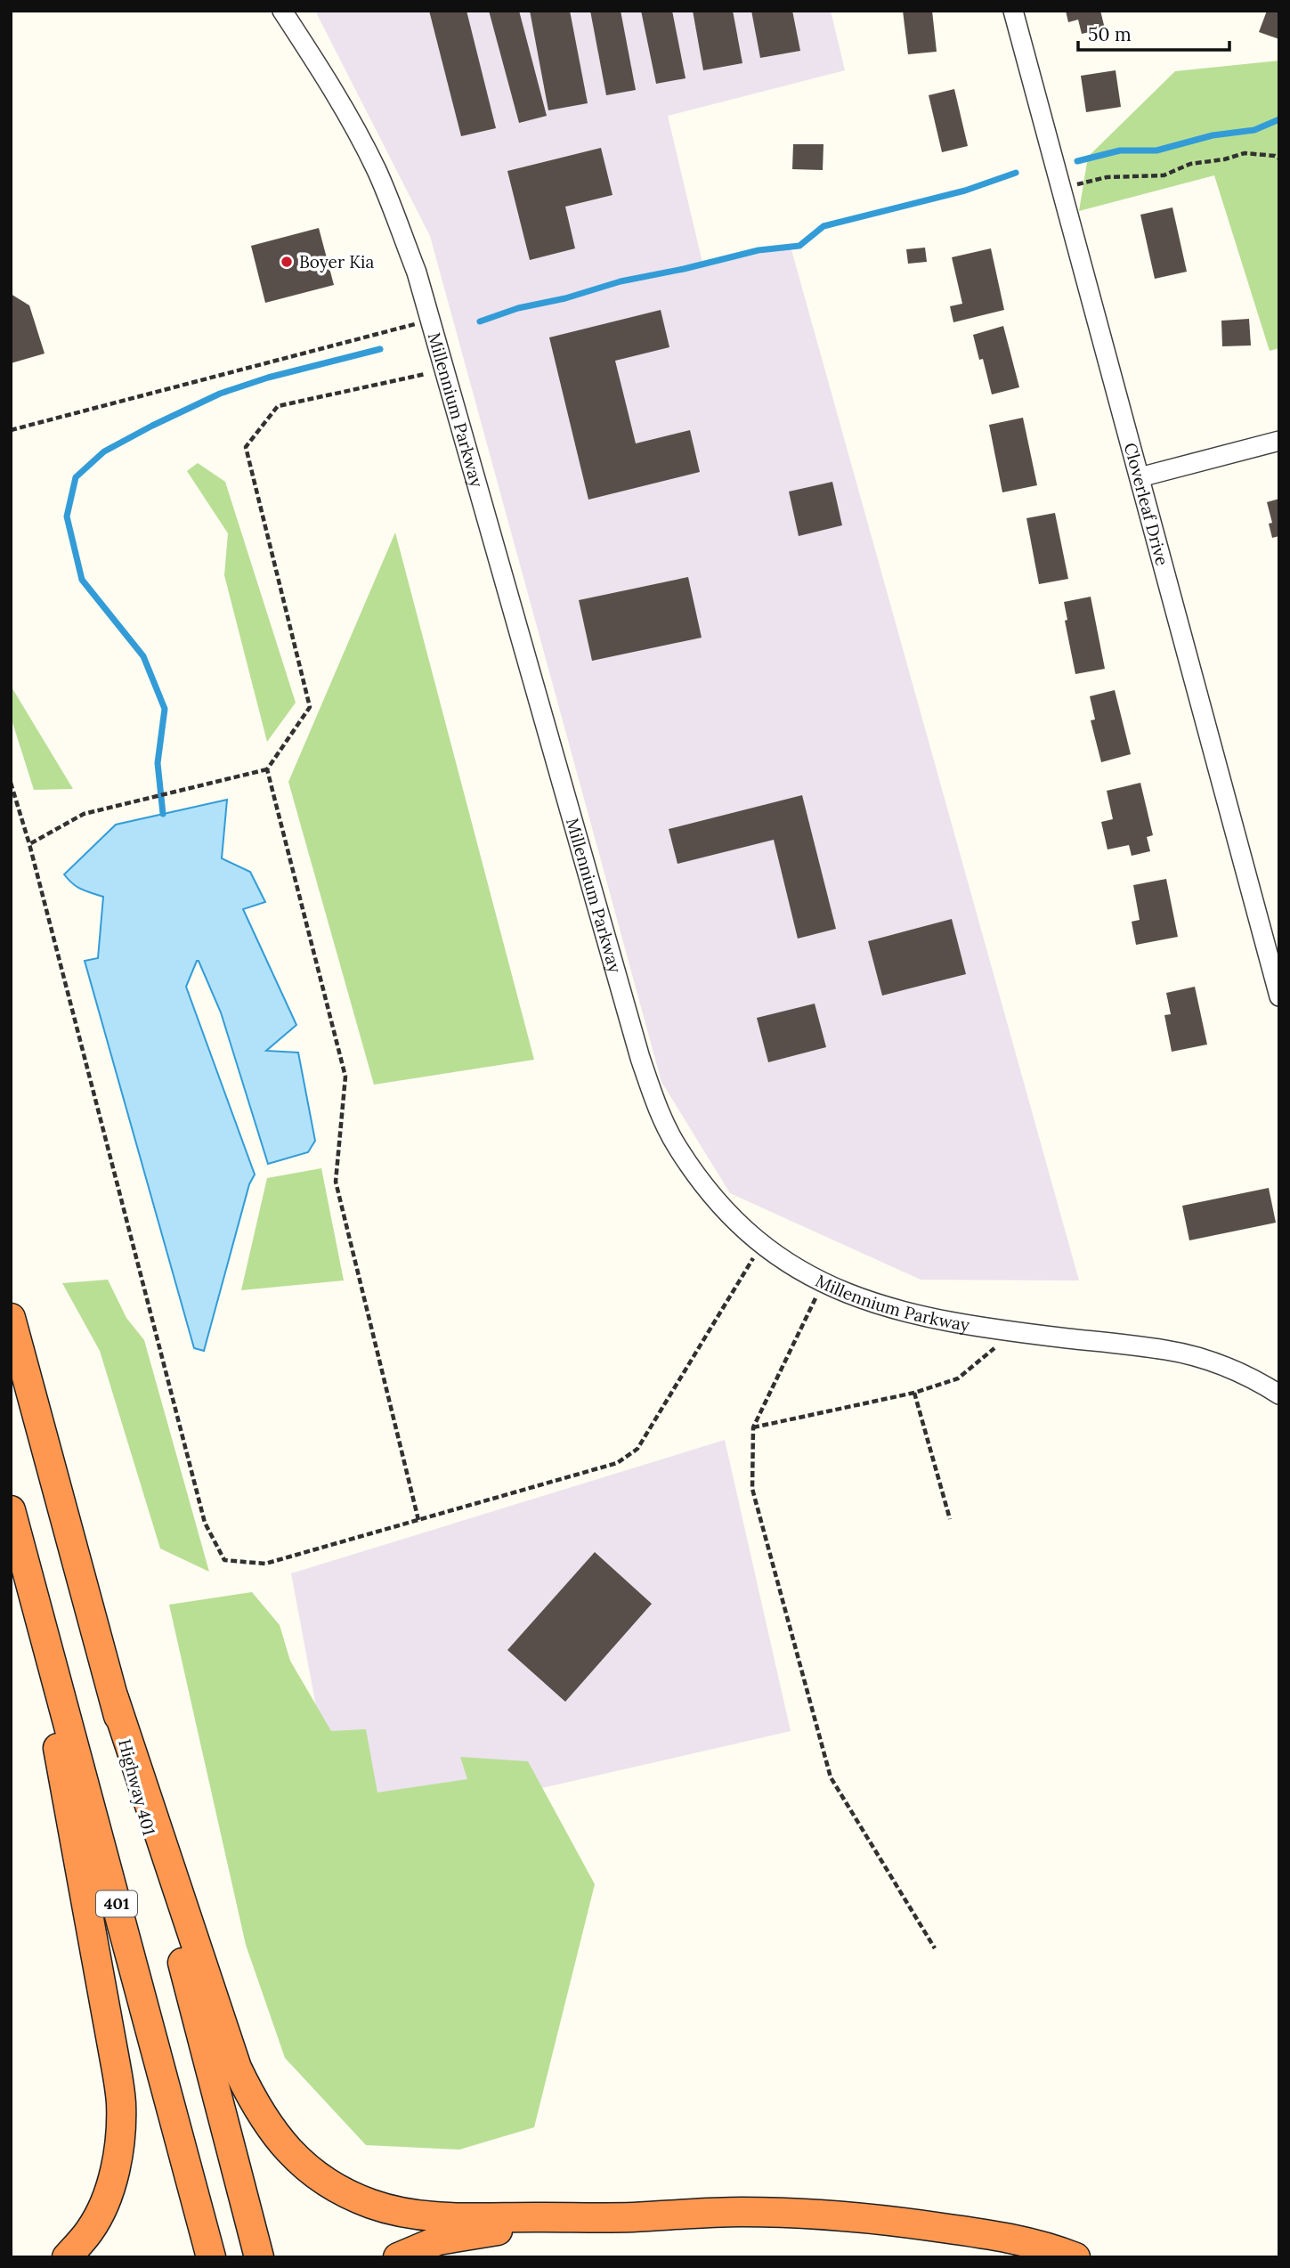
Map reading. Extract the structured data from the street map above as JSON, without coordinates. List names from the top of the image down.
{
  "streets": {
    "highway": ["Highway 401", "401"],
    "street": ["Millennium Parkway", "Cloverleaf Drive"]
  },
  "places": ["Boyer Kia"],
  "scale_bar": "50 m"
}
